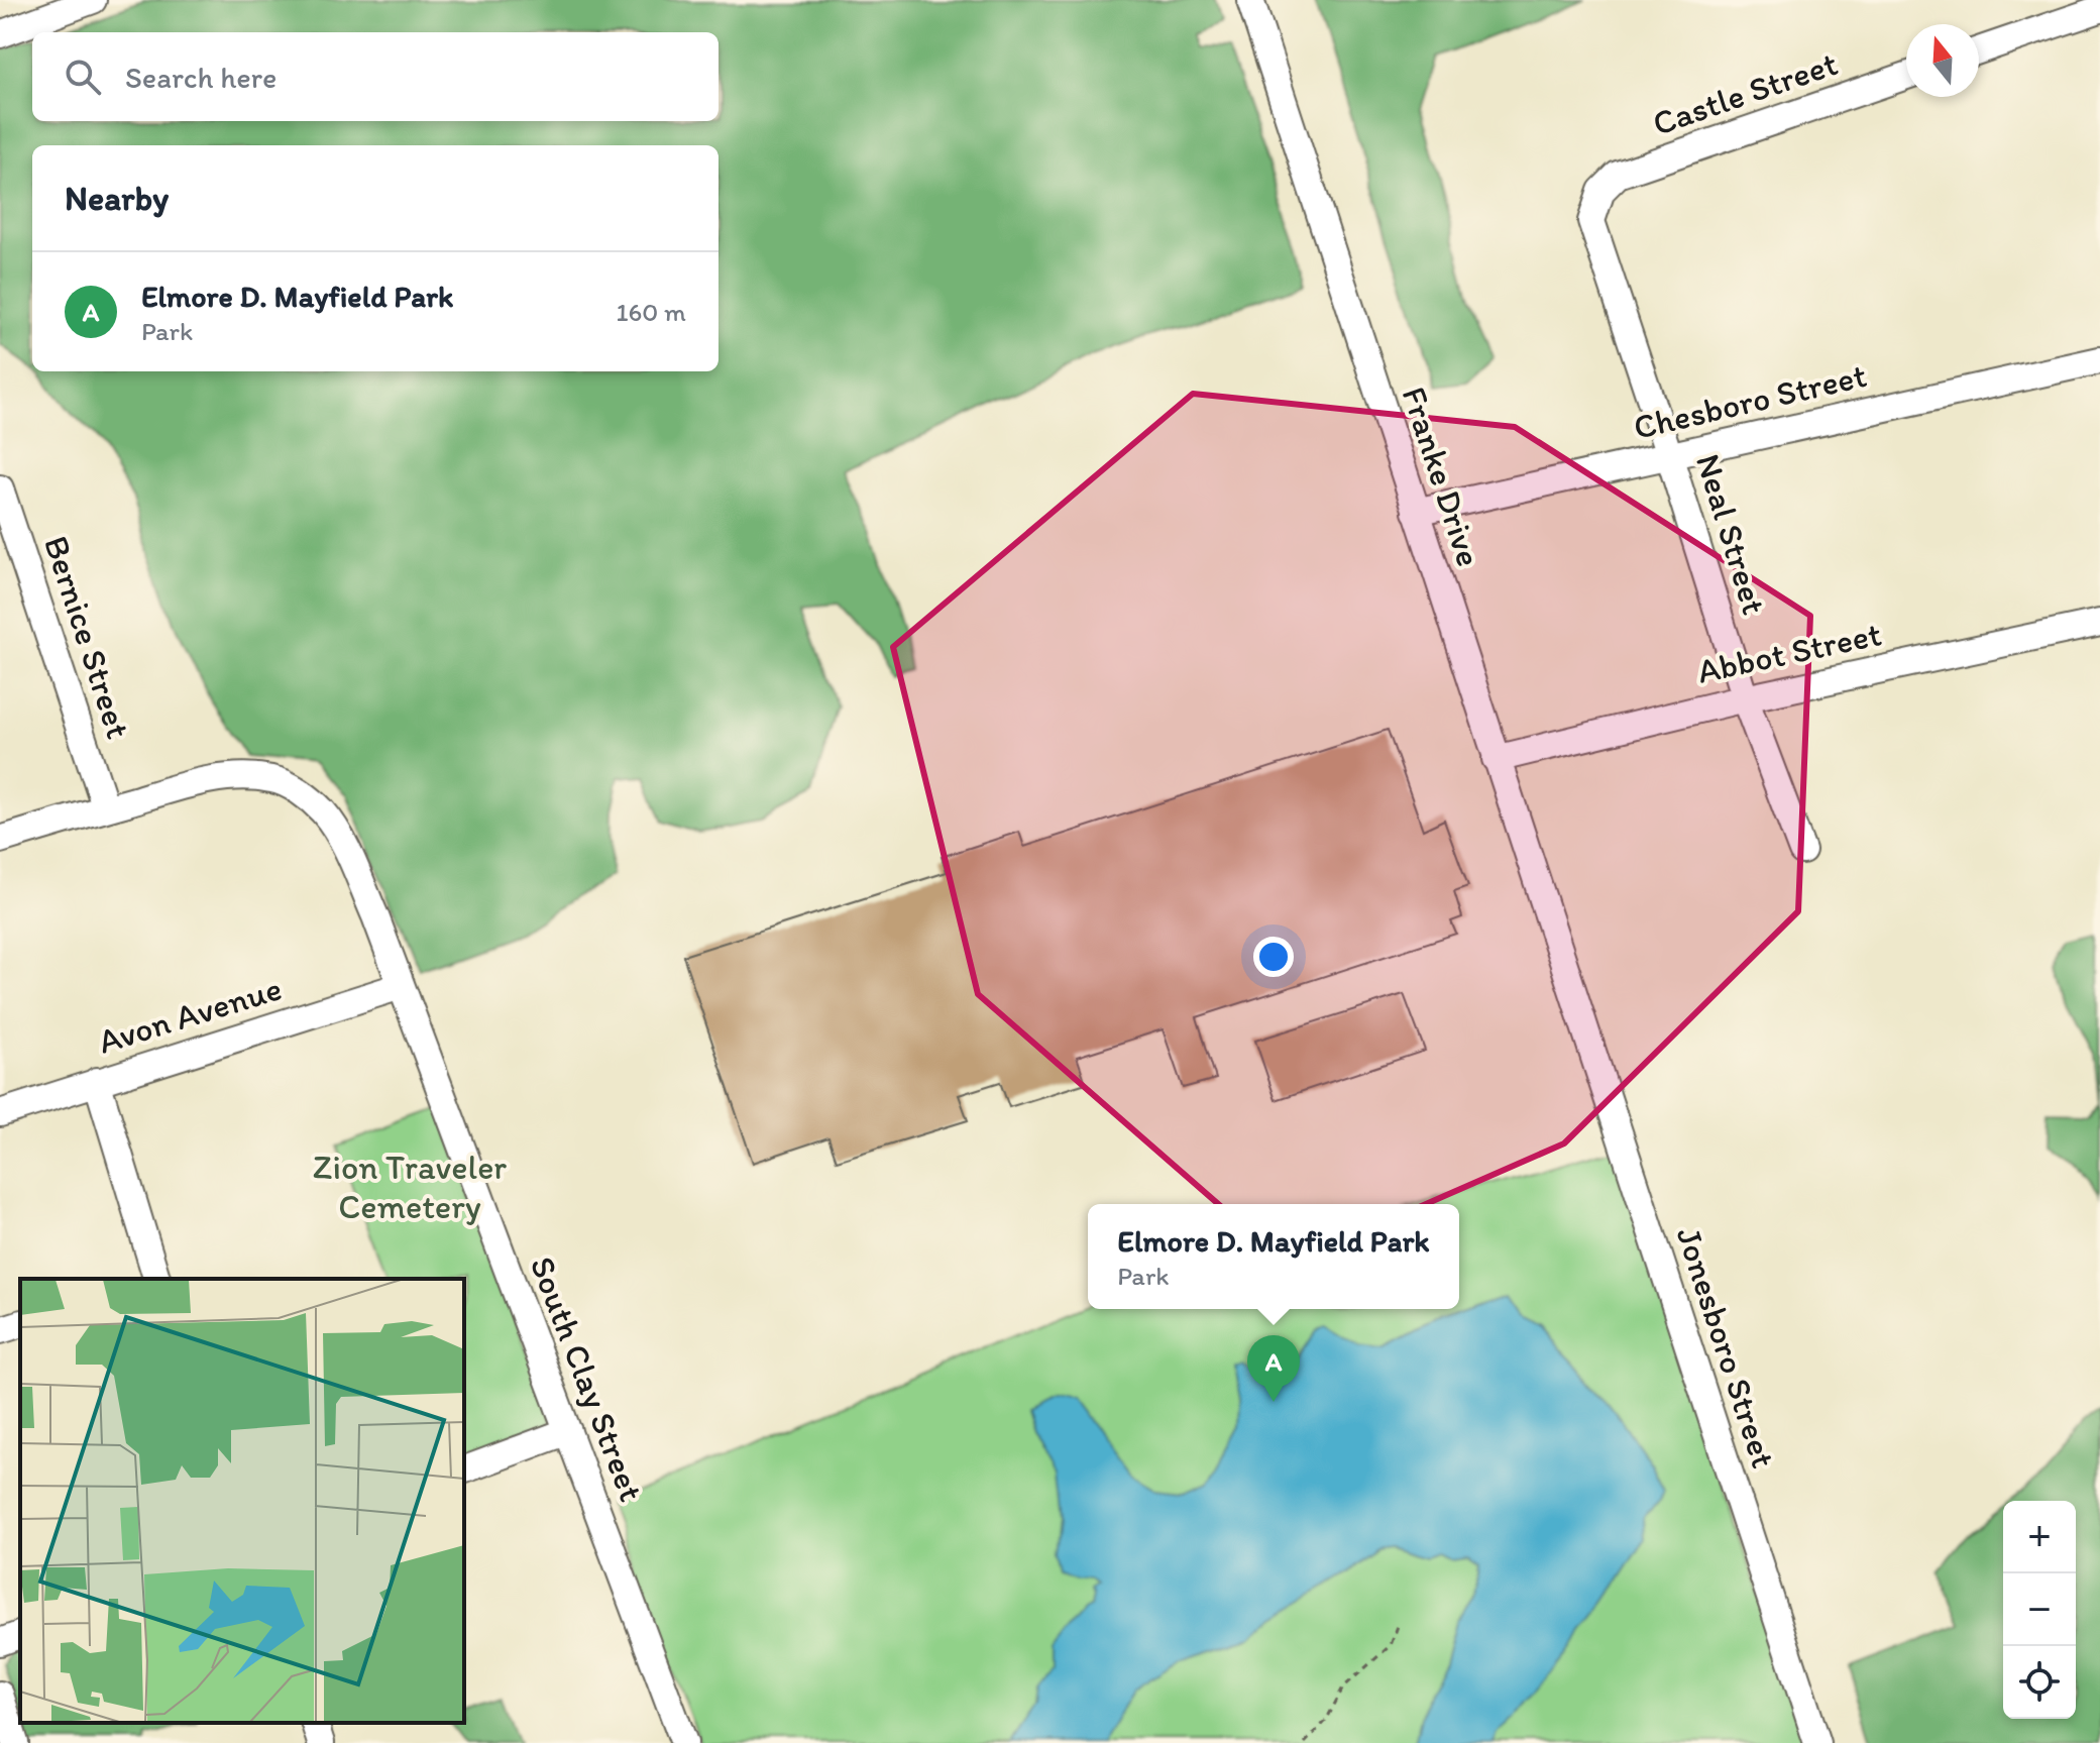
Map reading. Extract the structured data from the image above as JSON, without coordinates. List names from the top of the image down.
{
  "streets": {
    "street": [
      "Castle Street",
      "Chesboro Street",
      "Franke Drive",
      "Neal Street",
      "Bernice Street",
      "Abbot Street",
      "Avon Avenue",
      "Jonesboro Street",
      "South Clay Street"
    ]
  },
  "crossings": [
    ["Castle Street", "Neal Street"],
    ["Chesboro Street", "Franke Drive"],
    ["Chesboro Street", "Neal Street"],
    ["Franke Drive", "Abbot Street"],
    ["Franke Drive", "Jonesboro Street"],
    ["Neal Street", "Abbot Street"],
    ["Bernice Street", "South Clay Street"],
    ["Avon Avenue", "South Clay Street"]
  ],
  "parks": ["Zion Traveler Cemetery"],
  "north": "top",
  "page": {
    "search": "Search here",
    "heading": "Nearby",
    "list": [
      {
        "mark": "A",
        "name": "Elmore D. Mayfield Park",
        "note": "Park",
        "value": "160 m"
      }
    ],
    "popup": ["Elmore D. Mayfield Park", "Park"],
    "pins": "A",
    "map_buttons": ["+", "−"]
  }
}
